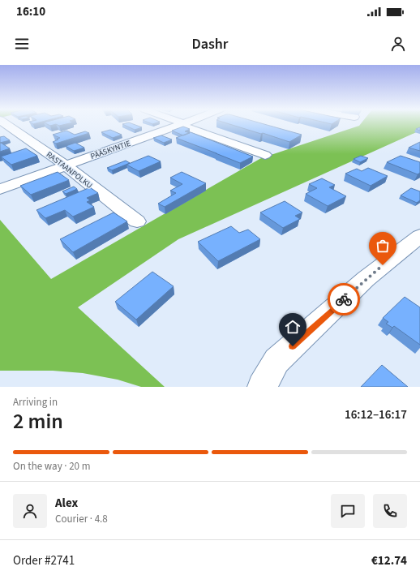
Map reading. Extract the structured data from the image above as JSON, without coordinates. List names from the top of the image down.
{
  "streets": {
    "street": ["PÄÄSKYNTIE", "RASTAANPOLKU"]
  },
  "crossings": [
    ["PÄÄSKYNTIE", "RASTAANPOLKU"]
  ],
  "page": {
    "status": "16:10",
    "header": "Dashr",
    "heading": ["2 min", "Arriving in", "16:12–16:17"],
    "panel": [
      "Alex",
      "Courier · 4.8",
      "Order #2741",
      "€12.74"
    ],
    "bar": "On the way · 20 m"
  }
}
